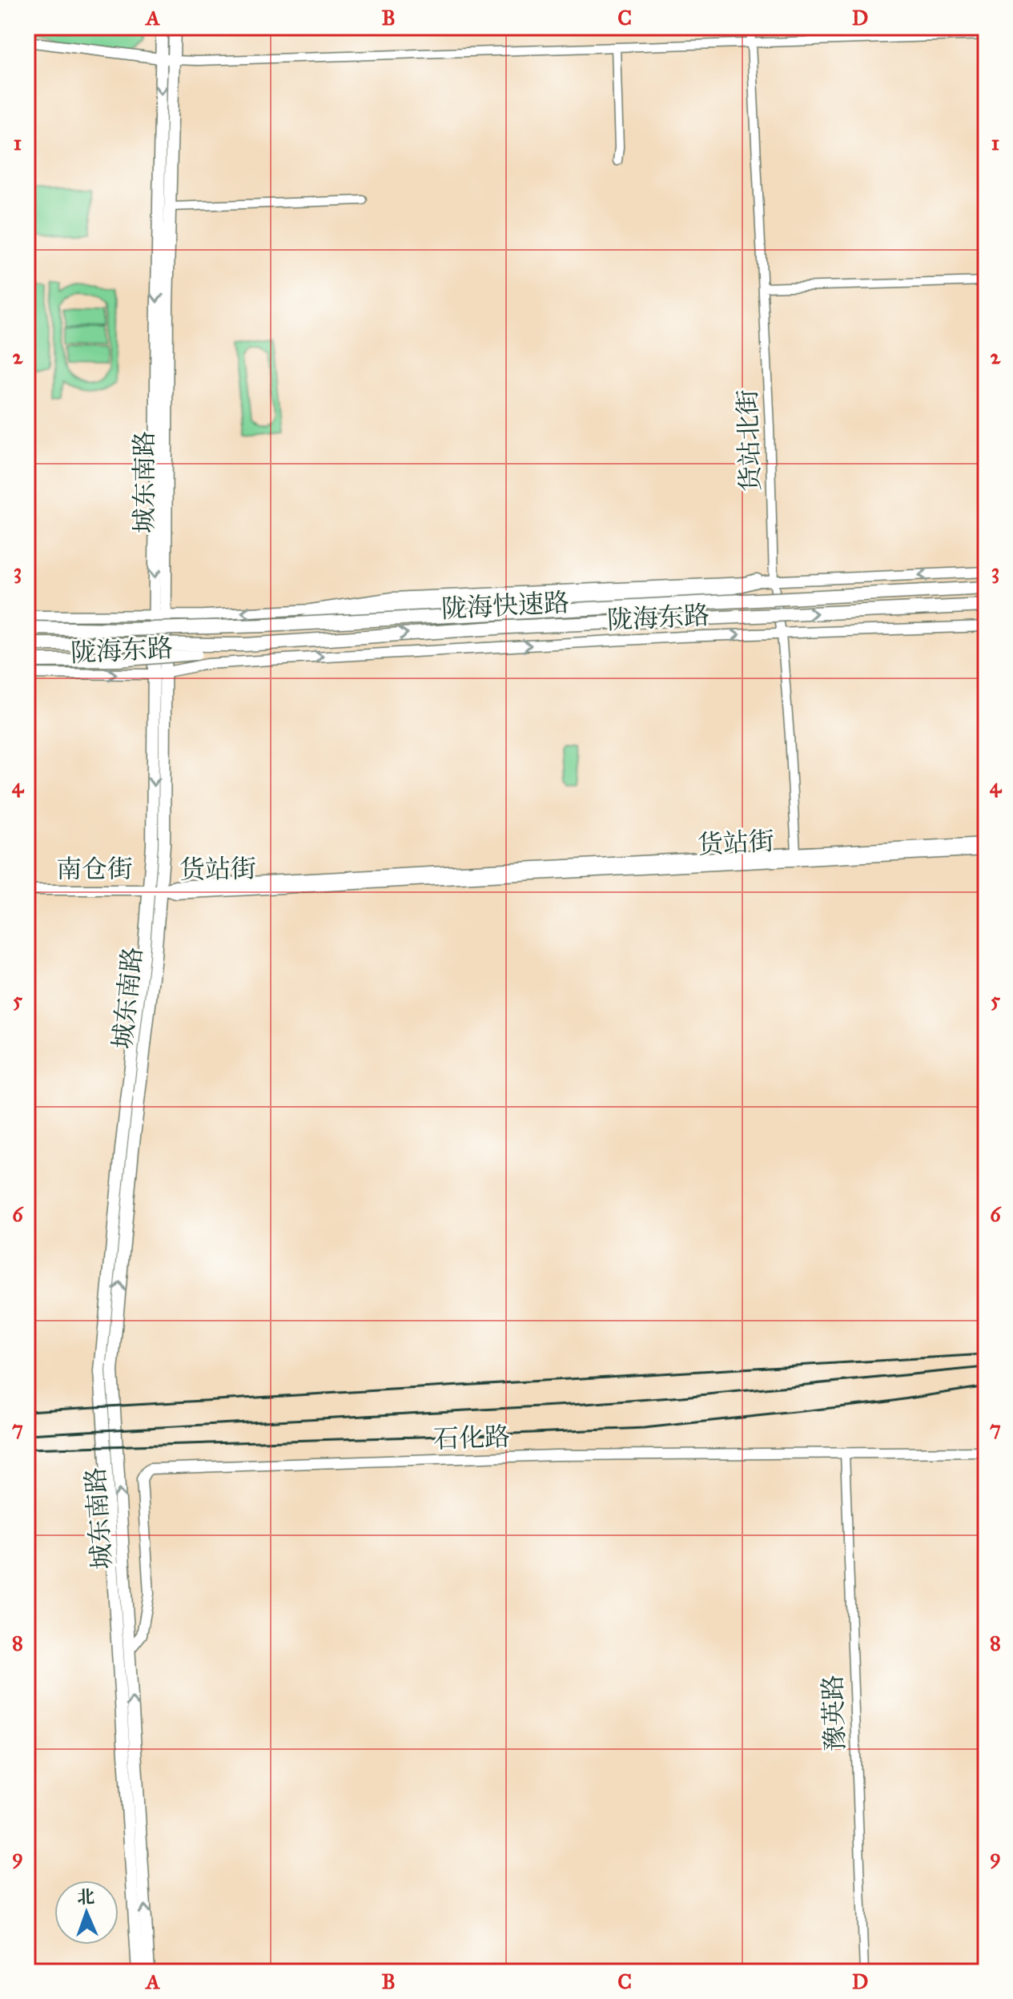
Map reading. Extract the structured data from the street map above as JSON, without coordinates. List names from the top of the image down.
{
  "streets": {
    "highway": ["陇海快速路"],
    "main road": ["城东南路"],
    "street": [
      "货站北街",
      "陇海东路",
      "货站街",
      "南仓街",
      "石化路",
      "豫英路"
    ]
  },
  "crossings": [
    ["货站北街", "陇海东路"],
    ["货站北街", "货站街"],
    ["城东南路", "陇海东路"],
    ["城东南路", "货站街"],
    ["城东南路", "南仓街"],
    ["城东南路", "石化路"],
    ["货站街", "南仓街"],
    ["石化路", "豫英路"]
  ],
  "north": "top",
  "grid": {
    "columns": [
      "A",
      "B",
      "C",
      "D"
    ],
    "rows": [
      "1",
      "2",
      "3",
      "4",
      "5",
      "6",
      "7",
      "8",
      "9"
    ]
  }
}
